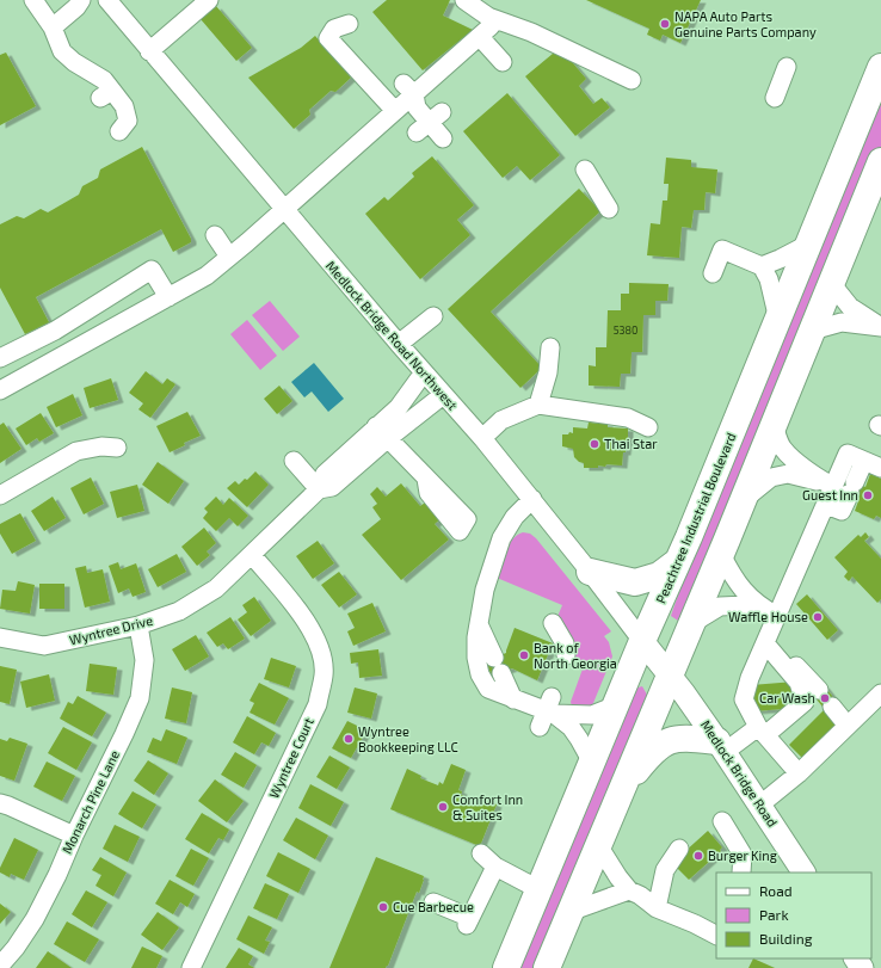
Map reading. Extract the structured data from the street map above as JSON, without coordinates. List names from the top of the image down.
{
  "streets": {
    "highway": ["Peachtree Industrial Boulevard"],
    "main road": ["Medlock Bridge Road Northwest", "Medlock Bridge Road"],
    "street": ["Wyntree Drive", "Wyntree Court", "Monarch Pine Lane"]
  },
  "crossings": [
    ["Medlock Bridge Road Northwest", "Peachtree Industrial Boulevard"],
    ["Medlock Bridge Road Northwest", "Wyntree Drive"],
    ["Medlock Bridge Road Northwest", "Medlock Bridge Road"],
    ["Wyntree Drive", "Wyntree Court"],
    ["Wyntree Drive", "Monarch Pine Lane"]
  ],
  "places": [
    "NAPA Auto Parts Genuine Parts Company",
    "Thai Star",
    "Guest Inn",
    "Waffle House",
    "Bank of North Georgia",
    "Car Wash",
    "Wyntree Bookkeeping LLC",
    "Comfort Inn & Suites",
    "Burger King",
    "Cue Barbecue"
  ],
  "house_numbers": ["5380"],
  "legend": ["Road", "Park", "Building"]
}
